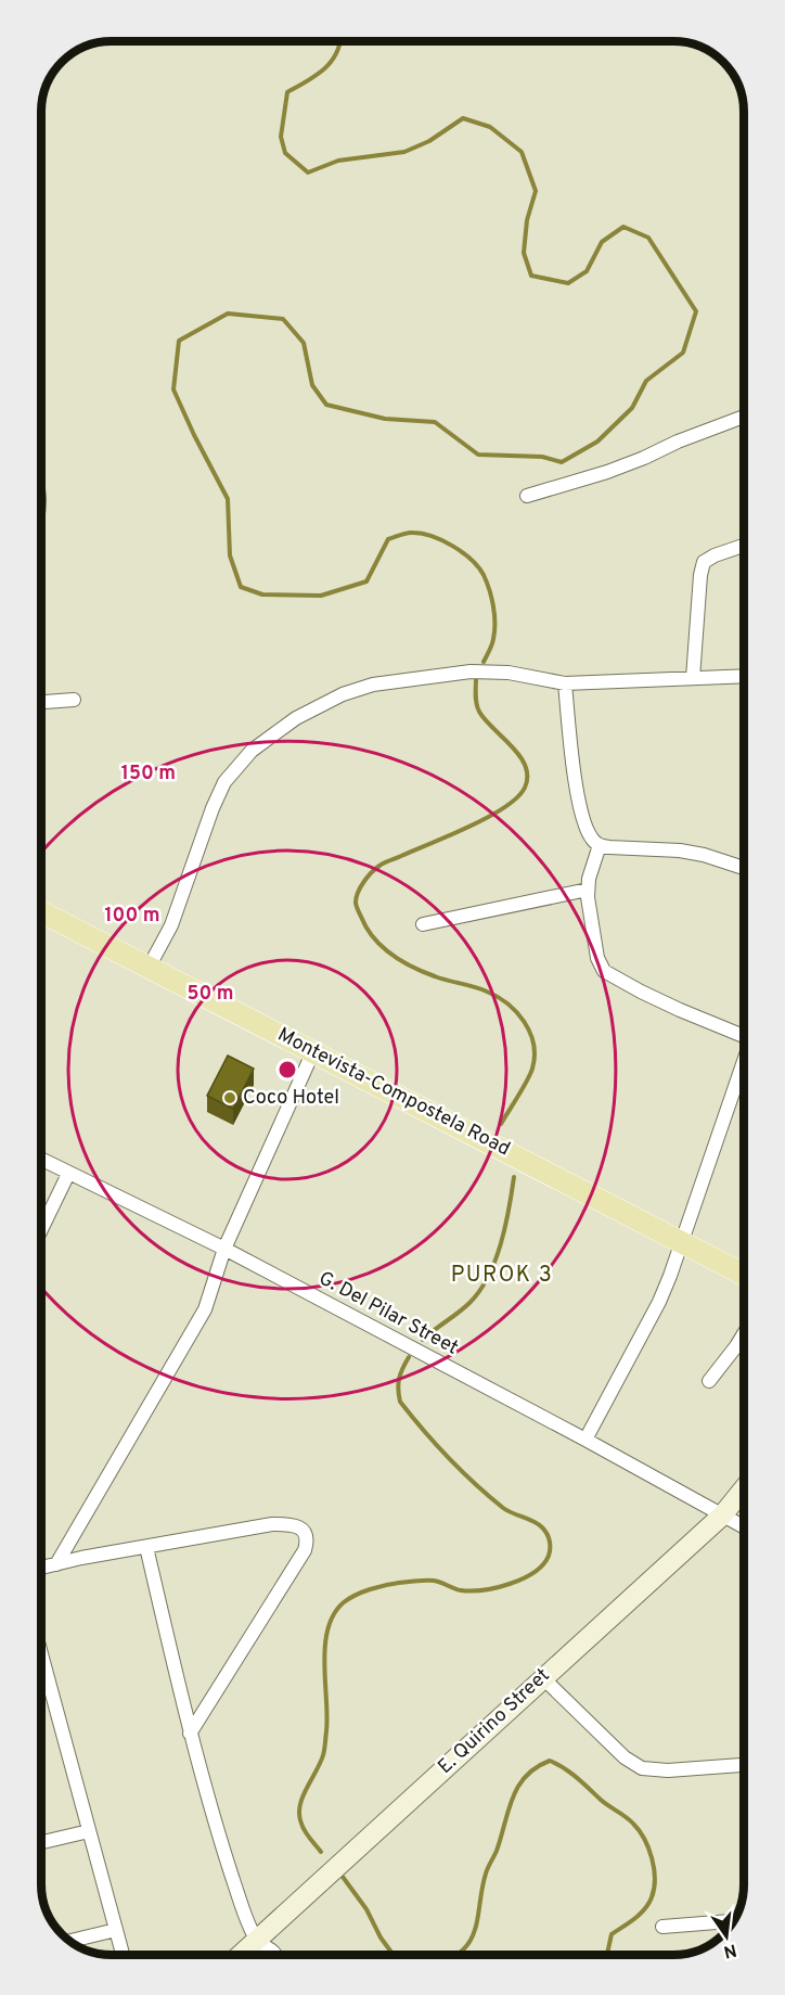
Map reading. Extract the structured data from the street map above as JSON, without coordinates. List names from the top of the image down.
{
  "streets": {
    "main road": ["Montevista-Compostela Road", "E. Quirino Street"],
    "street": ["G. Del Pilar Street"]
  },
  "crossings": [
    ["G. Del Pilar Street", "E. Quirino Street"]
  ],
  "districts": ["PUROK 3"],
  "places": ["Coco Hotel"],
  "north": "bottom",
  "rings": ["150 m", "100 m", "50 m"]
}
